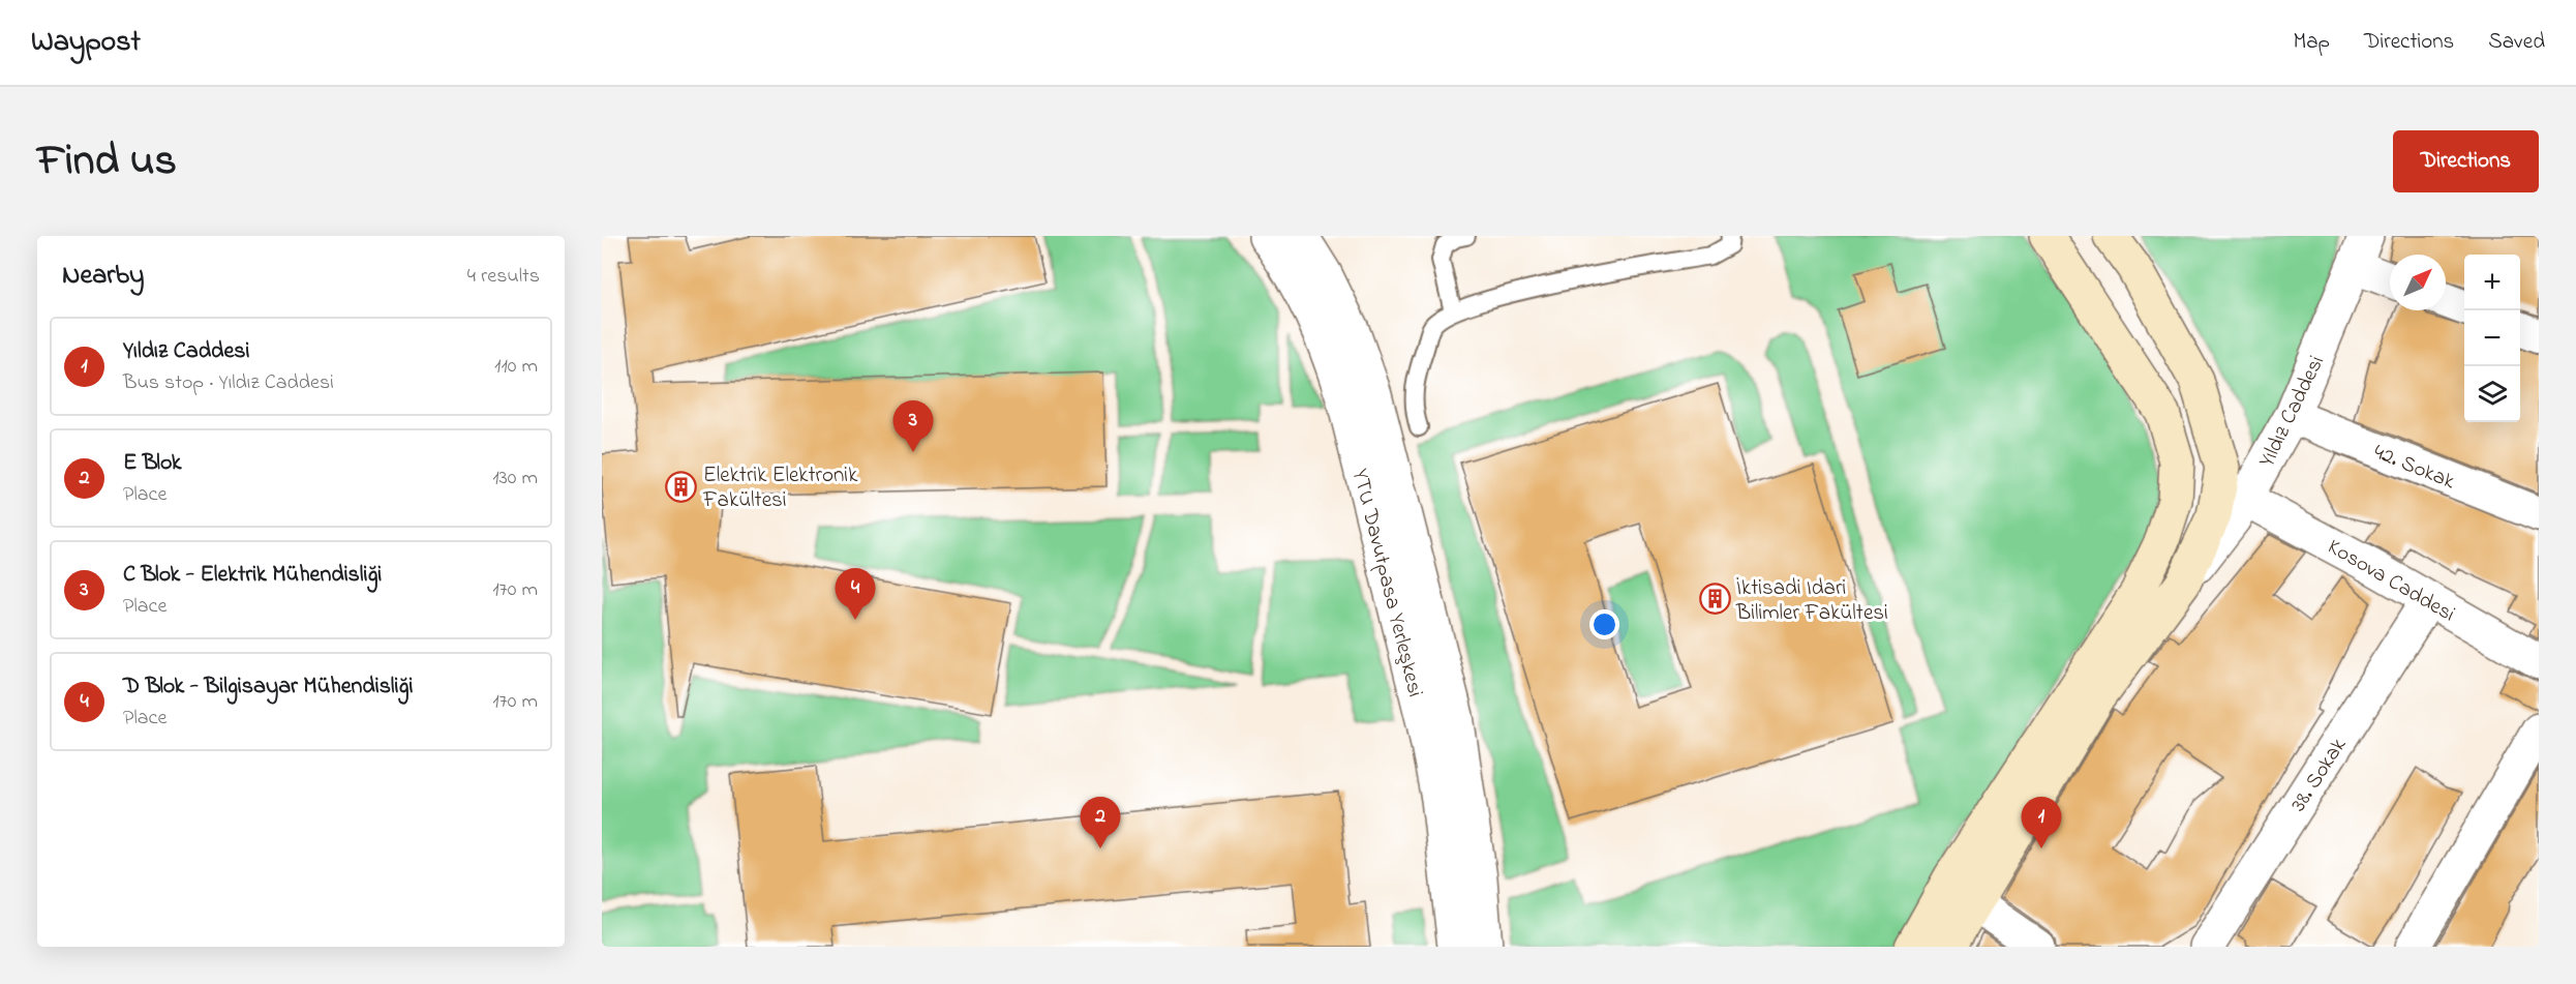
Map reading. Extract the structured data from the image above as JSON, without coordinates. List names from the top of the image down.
{
  "streets": {
    "main road": ["Yıldız Caddesi"],
    "street": [
      "42. Sokak",
      "Kosova Caddesi",
      "YTU Davutpasa Yerleşkesi",
      "38. Sokak"
    ]
  },
  "crossings": [
    ["Yıldız Caddesi", "42. Sokak"],
    ["Yıldız Caddesi", "Kosova Caddesi"],
    ["Kosova Caddesi", "38. Sokak"]
  ],
  "places": {
    "building": ["Elektrik Elektronik Fakültesi", "İktisadi Idari Bilimler Fakültesi"]
  },
  "north": "top right",
  "page": {
    "header": "Waypost",
    "nav": ["Map", "Directions", "Saved"],
    "title": "Find us",
    "buttons": "Directions",
    "heading": ["Nearby", "4 results"],
    "map_buttons": ["+", "−"],
    "list": [
      {
        "mark": "1",
        "name": "Yıldız Caddesi",
        "note": "Bus stop · Yıldız Caddesi",
        "value": "110 m"
      },
      {
        "mark": "2",
        "name": "E Blok",
        "note": "Place",
        "value": "130 m"
      },
      {
        "mark": "3",
        "name": "C Blok - Elektrik Mühendisliği",
        "note": "Place",
        "value": "170 m"
      },
      {
        "mark": "4",
        "name": "D Blok - Bilgisayar Mühendisliği",
        "note": "Place",
        "value": "170 m"
      }
    ],
    "pins": [
      "3",
      "4",
      "1",
      "2"
    ]
  }
}
